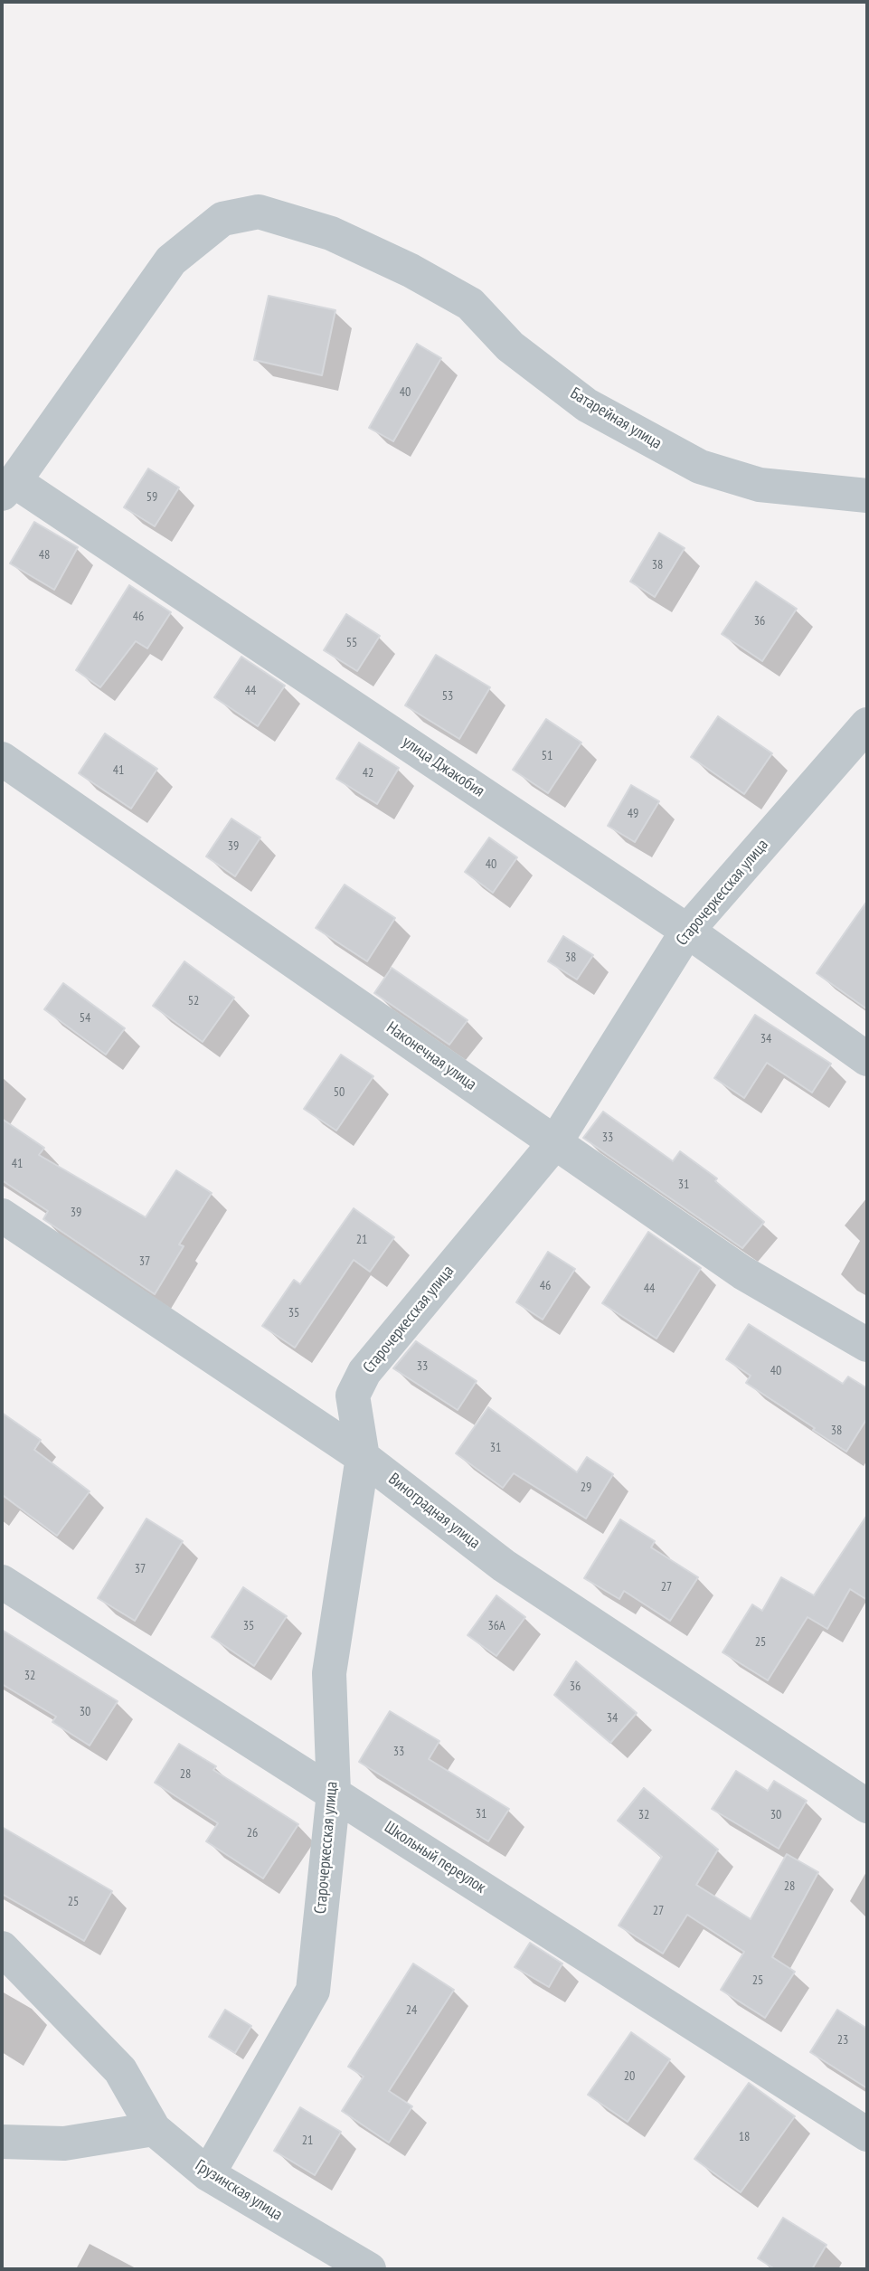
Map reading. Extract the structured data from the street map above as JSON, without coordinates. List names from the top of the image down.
{
  "streets": {
    "street": [
      "Батарейная улица",
      "улица Джакобия",
      "Старочеркесская улица",
      "Наконечная улица",
      "Виноградная улица",
      "Школьный переулок",
      "Грузинская улица"
    ]
  },
  "crossings": [
    ["Батарейная улица", "улица Джакобия"],
    ["улица Джакобия", "Старочеркесская улица"],
    ["Старочеркесская улица", "Наконечная улица"],
    ["Старочеркесская улица", "Виноградная улица"],
    ["Старочеркесская улица", "Школьный переулок"],
    ["Старочеркесская улица", "Грузинская улица"]
  ],
  "house_numbers": [
    "40",
    "59",
    "48",
    "38",
    "46",
    "36",
    "55",
    "44",
    "53",
    "51",
    "41",
    "42",
    "49",
    "39",
    "40",
    "38",
    "52",
    "54",
    "34",
    "50",
    "33",
    "41",
    "31",
    "39",
    "21",
    "37",
    "46",
    "44",
    "35",
    "33",
    "40",
    "38",
    "31",
    "29",
    "37",
    "27",
    "35",
    "36А",
    "25",
    "32",
    "36",
    "30",
    "34",
    "33",
    "28",
    "31",
    "32",
    "30",
    "26",
    "28",
    "25",
    "27",
    "25",
    "24",
    "23",
    "20",
    "18",
    "21"
  ]
}
